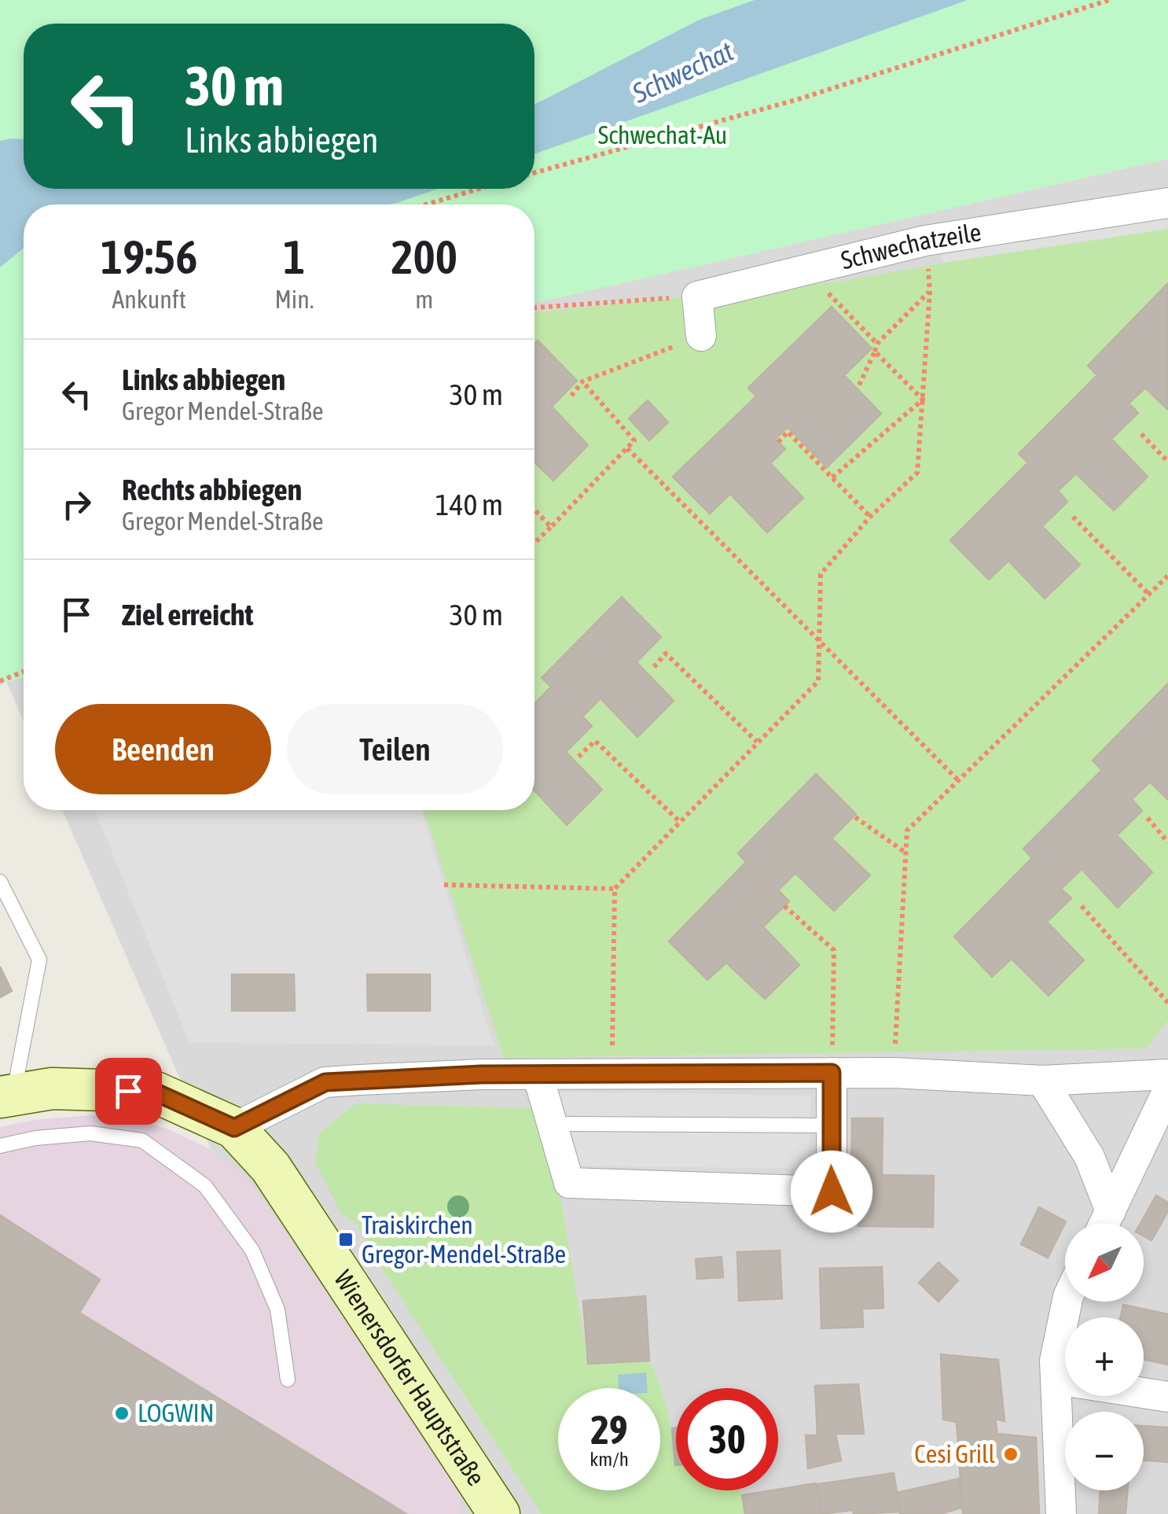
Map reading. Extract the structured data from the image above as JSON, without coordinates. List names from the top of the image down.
{
  "streets": {
    "street": ["Schwechatzeile", "Wienersdorfer Hauptstraße"]
  },
  "water": ["Schwechat"],
  "parks": ["Schwechat-Au"],
  "places": {
    "transit": ["Traiskirchen Gregor-Mendel-Straße"],
    "other": ["LOGWIN", "Cesi Grill"]
  },
  "north": "bottom left",
  "page": {
    "turn": ["30 m", "Links abbiegen"],
    "eta": [
      "19:56",
      "Ankunft",
      "1",
      "Min.",
      "200",
      "m"
    ],
    "list": [
      {
        "name": "Links abbiegen",
        "note": "Gregor Mendel-Straße",
        "value": "30 m"
      },
      {
        "name": "Rechts abbiegen",
        "note": "Gregor Mendel-Straße",
        "value": "140 m"
      },
      {
        "name": "Ziel erreicht",
        "value": "30 m"
      }
    ],
    "buttons": ["Beenden", "Teilen"],
    "map_buttons": ["+", "−"],
    "speed": "29 km/h",
    "limit": "30"
  }
}
